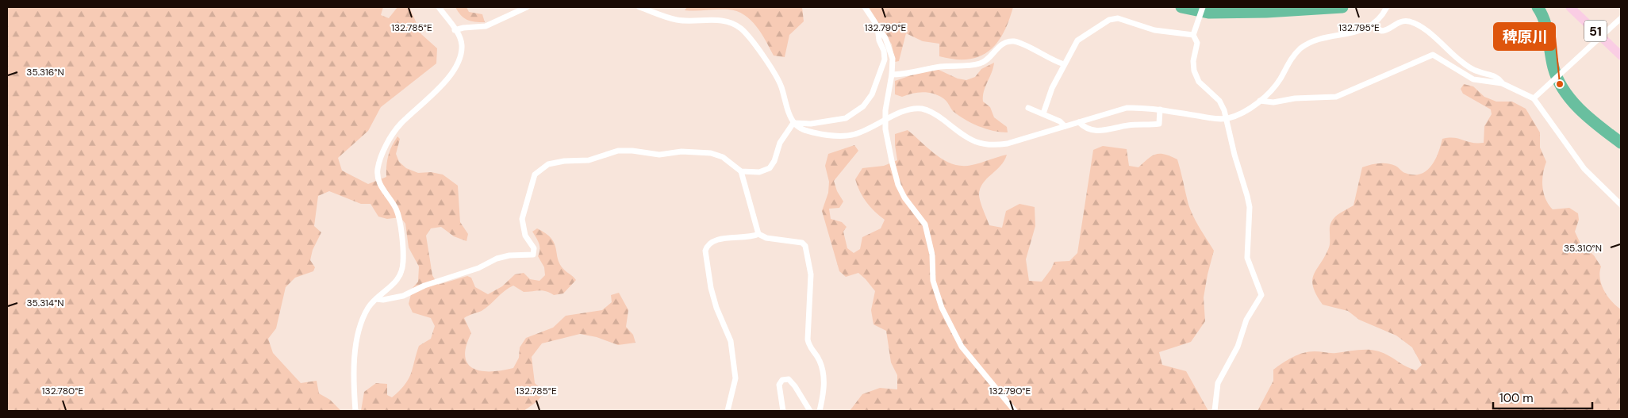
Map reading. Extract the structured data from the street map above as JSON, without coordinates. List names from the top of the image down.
{
  "streets": {
    "main road": ["51"]
  },
  "places": ["稗原川"],
  "scale_bar": "100 m",
  "coordinates": [
    "132.785°E",
    "132.790°E",
    "132.795°E",
    "35.316°N",
    "35.310°N",
    "35.314°N",
    "132.780°E"
  ]
}
